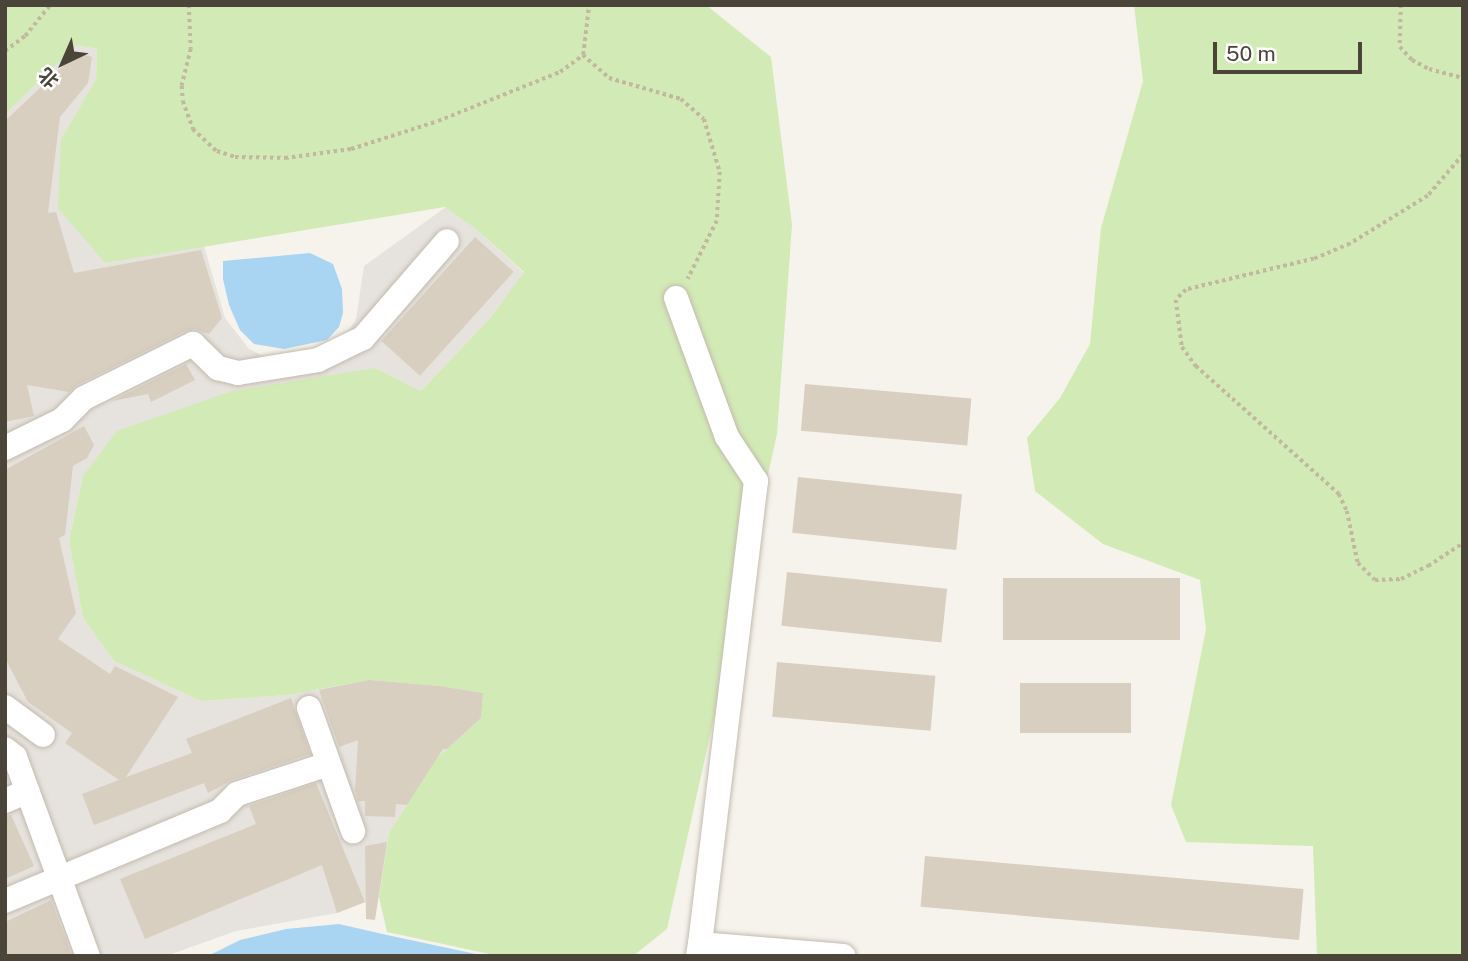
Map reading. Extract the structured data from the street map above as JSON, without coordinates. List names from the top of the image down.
{
  "scale_bar": "50 m",
  "north": "bottom left"
}
